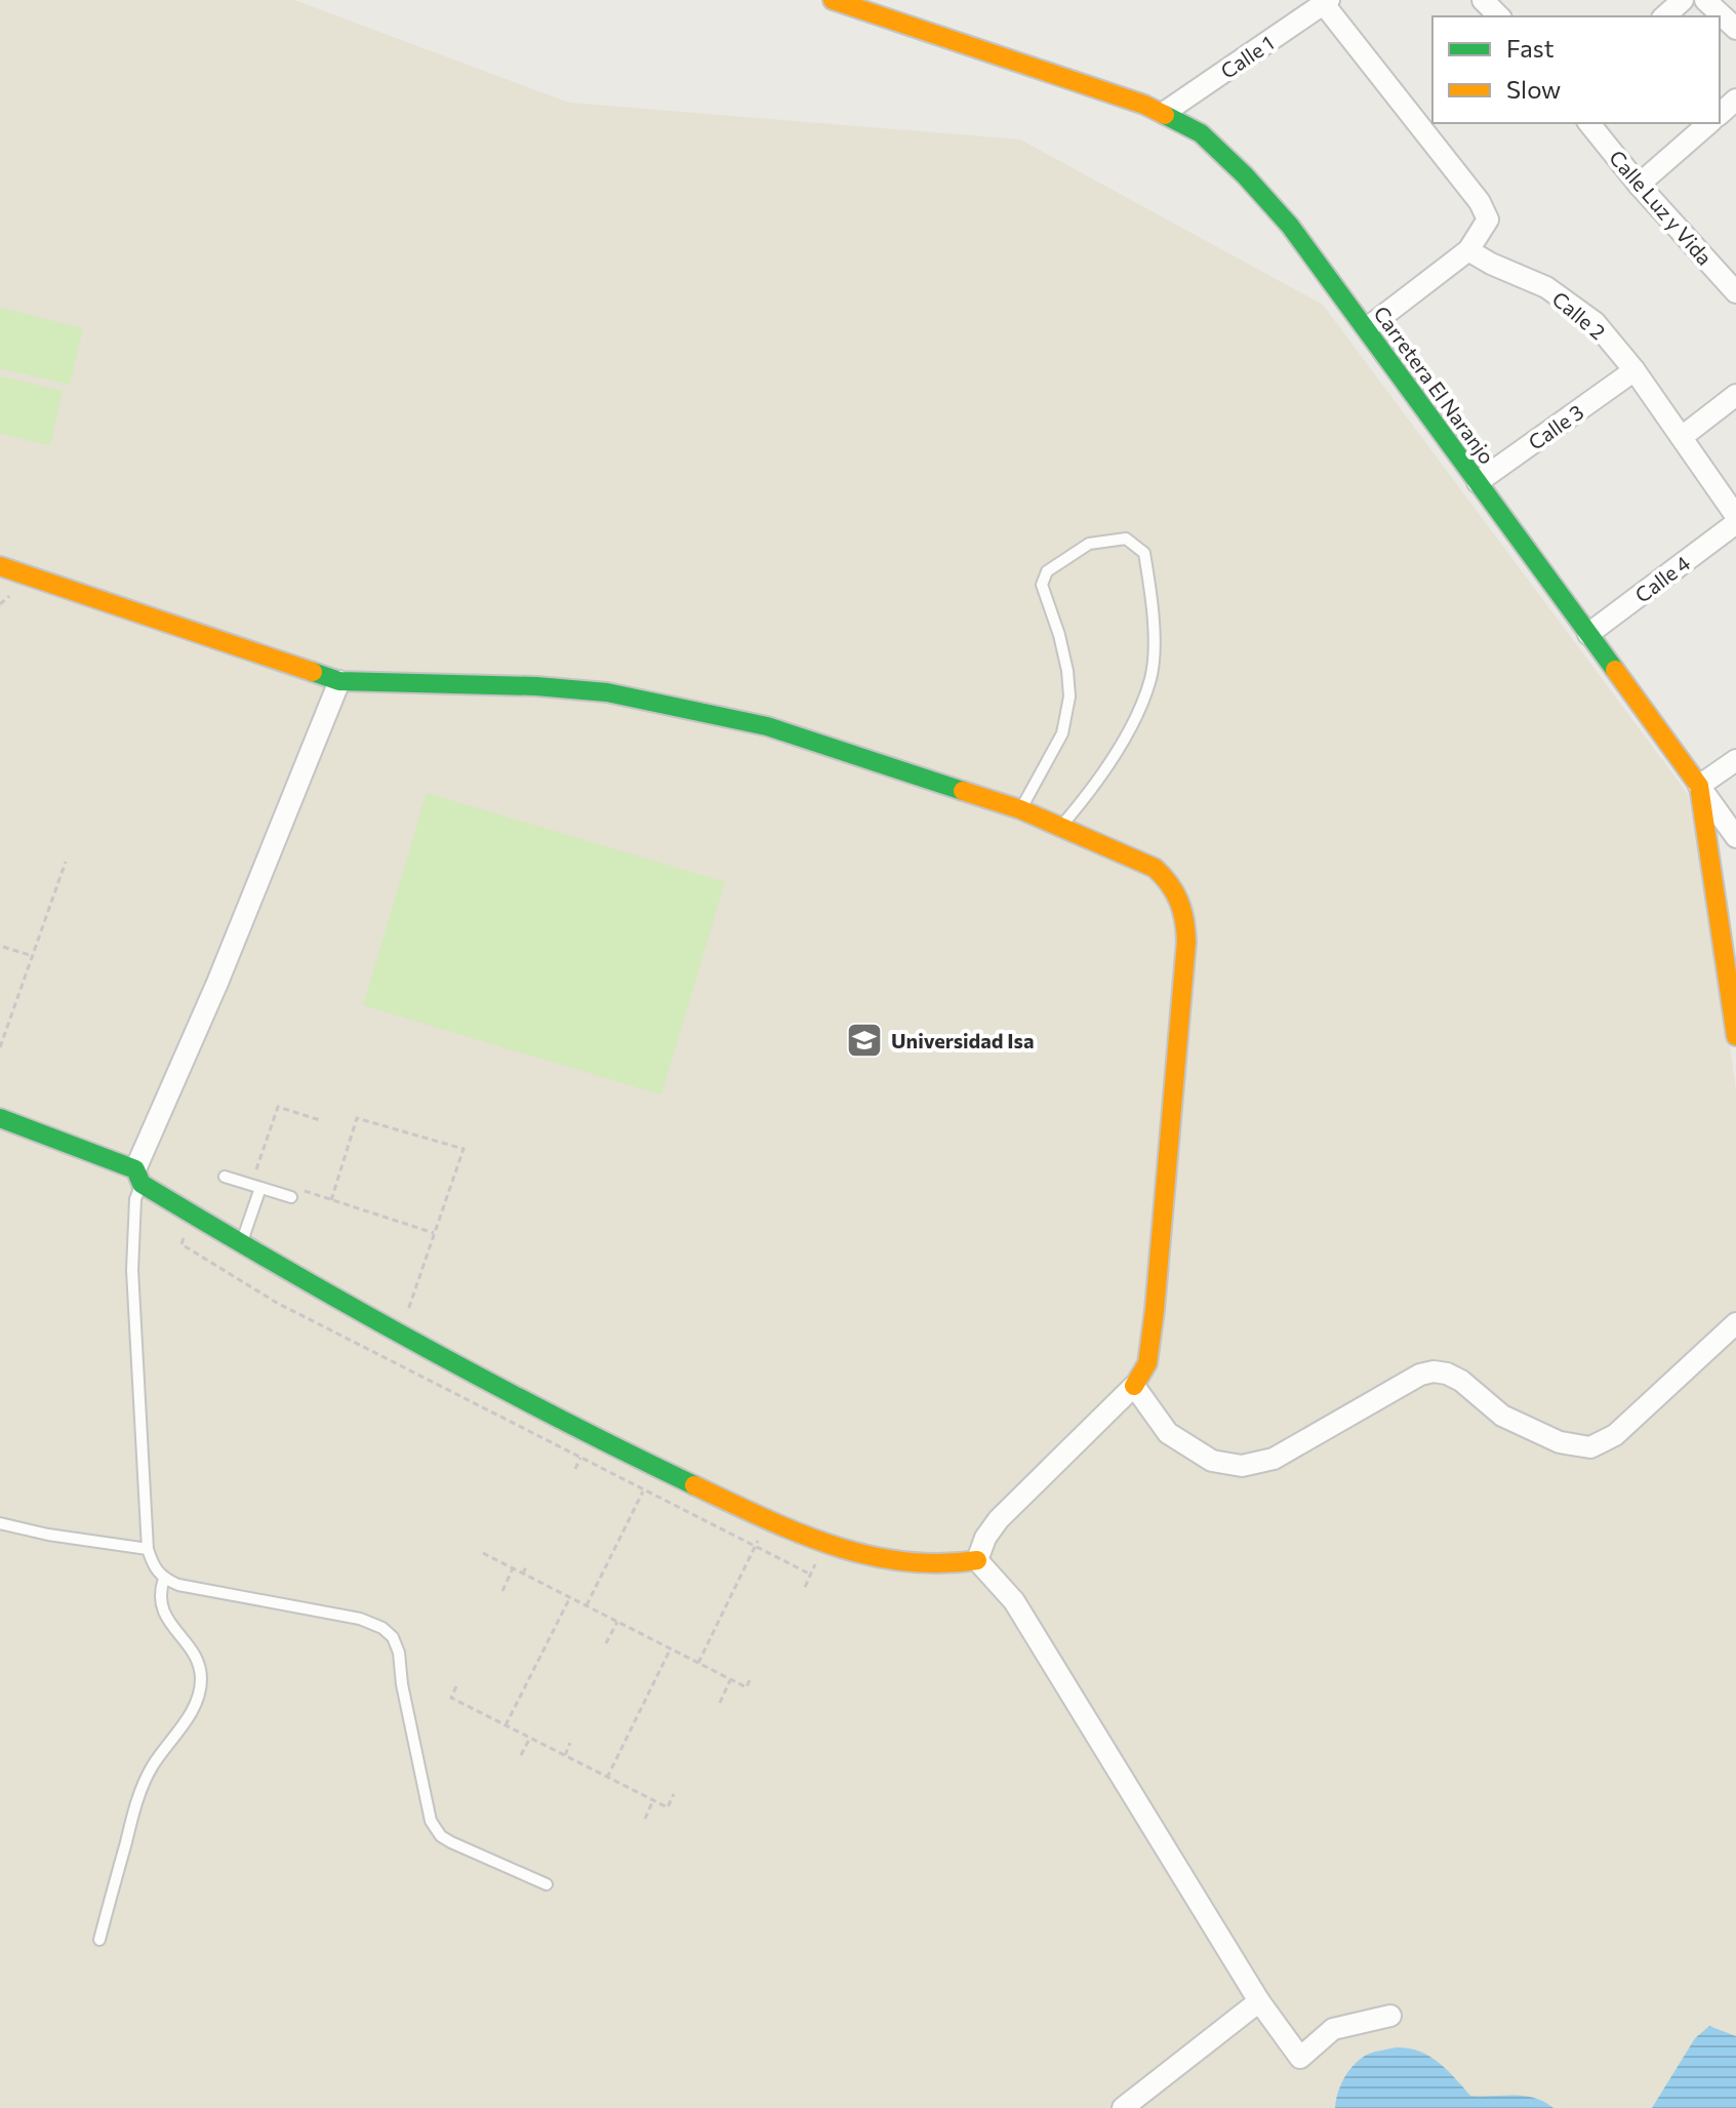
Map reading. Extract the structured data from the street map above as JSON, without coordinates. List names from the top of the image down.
{
  "streets": {
    "street": [
      "Calle 1",
      "Calle Luz y Vida",
      "Calle 2",
      "Carretera El Naranjo",
      "Calle 3",
      "Calle 4"
    ]
  },
  "crossings": [
    ["Calle 1", "Carretera El Naranjo"],
    ["Calle 2", "Calle 3"],
    ["Carretera El Naranjo", "Calle 3"],
    ["Carretera El Naranjo", "Calle 4"]
  ],
  "places": {
    "school or university": ["Universidad Isa"]
  },
  "legend": ["Fast", "Slow"]
}
